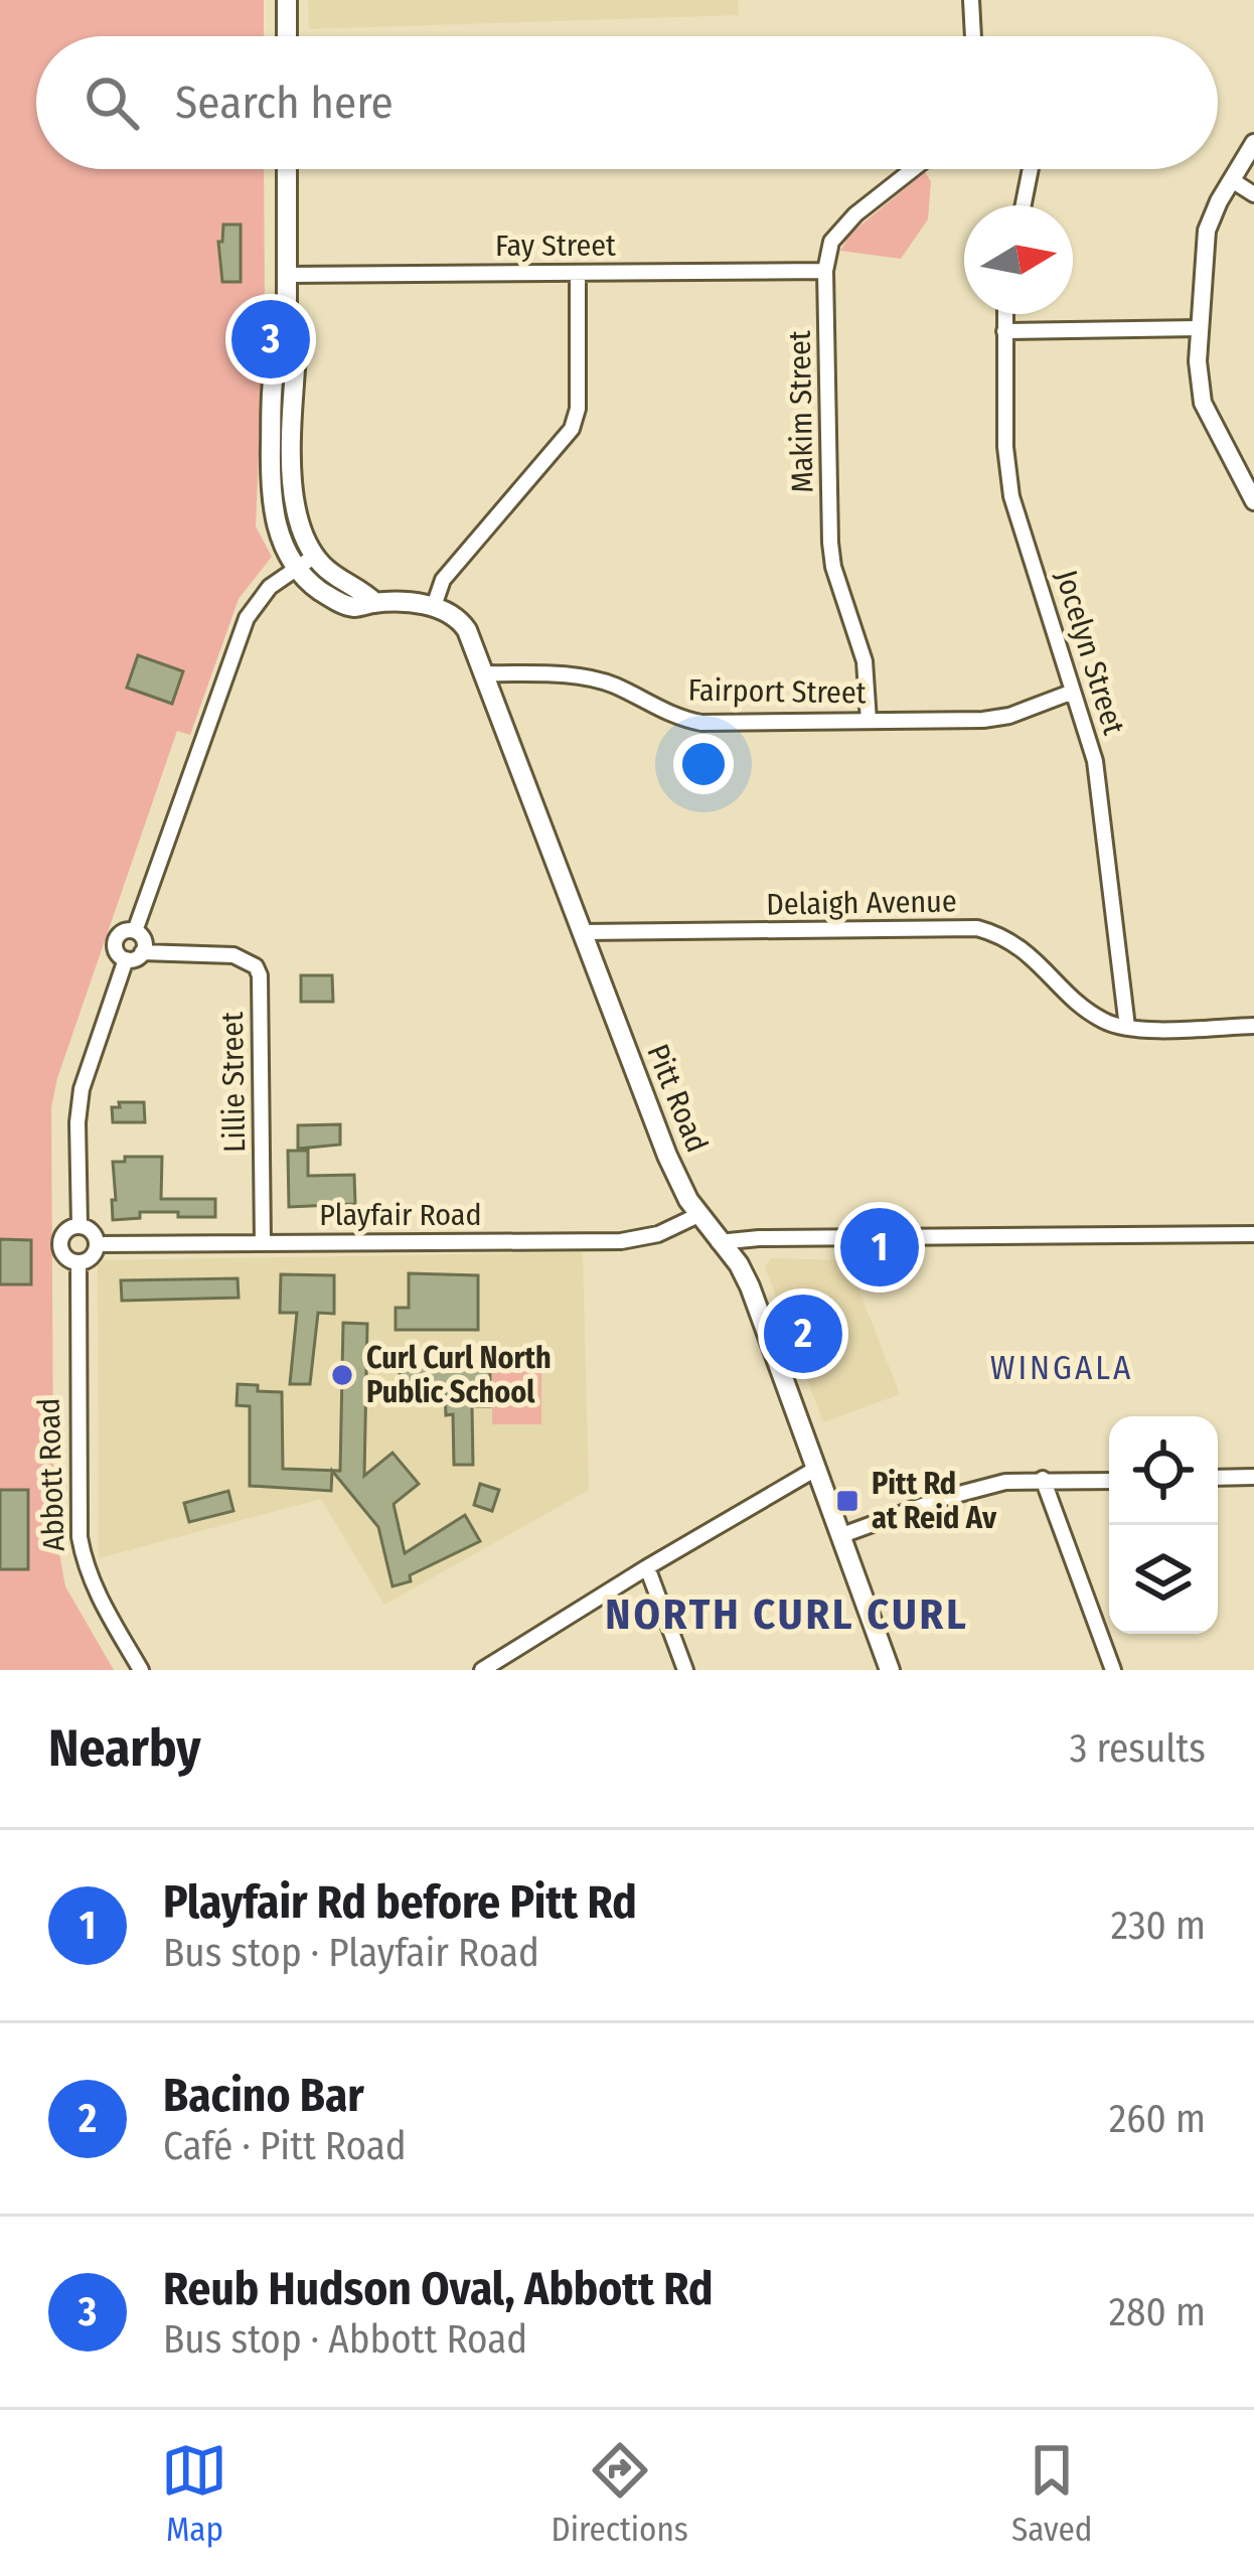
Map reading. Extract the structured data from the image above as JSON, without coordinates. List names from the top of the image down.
{
  "streets": {
    "main road": ["Pitt Road"],
    "street": [
      "Fay Street",
      "Makim Street",
      "Jocelyn Street",
      "Fairport Street",
      "Delaigh Avenue",
      "Lillie Street",
      "Playfair Road",
      "Abbott Road"
    ]
  },
  "crossings": [
    ["Fay Street", "Makim Street"],
    ["Makim Street", "Fairport Street"],
    ["Jocelyn Street", "Fairport Street"],
    ["Jocelyn Street", "Delaigh Avenue"],
    ["Fairport Street", "Pitt Road"],
    ["Delaigh Avenue", "Pitt Road"],
    ["Lillie Street", "Playfair Road"],
    ["Lillie Street", "Abbott Road"],
    ["Pitt Road", "Playfair Road"],
    ["Playfair Road", "Abbott Road"]
  ],
  "districts": ["WINGALA", "NORTH CURL CURL"],
  "places": {
    "other": ["Curl Curl North Public School"],
    "transit": ["Pitt Rd at Reid Av"]
  },
  "north": "right",
  "page": {
    "search": "Search here",
    "pins": ["3", "1", "2"],
    "heading": ["Nearby", "3 results"],
    "list": [
      {
        "mark": "1",
        "name": "Playfair Rd before Pitt Rd",
        "note": "Bus stop · Playfair Road",
        "value": "230 m"
      },
      {
        "mark": "2",
        "name": "Bacino Bar",
        "note": "Café · Pitt Road",
        "value": "260 m"
      },
      {
        "mark": "3",
        "name": "Reub Hudson Oval, Abbott Rd",
        "note": "Bus stop · Abbott Road",
        "value": "280 m"
      }
    ],
    "nav": ["Map", "Directions", "Saved"]
  }
}
